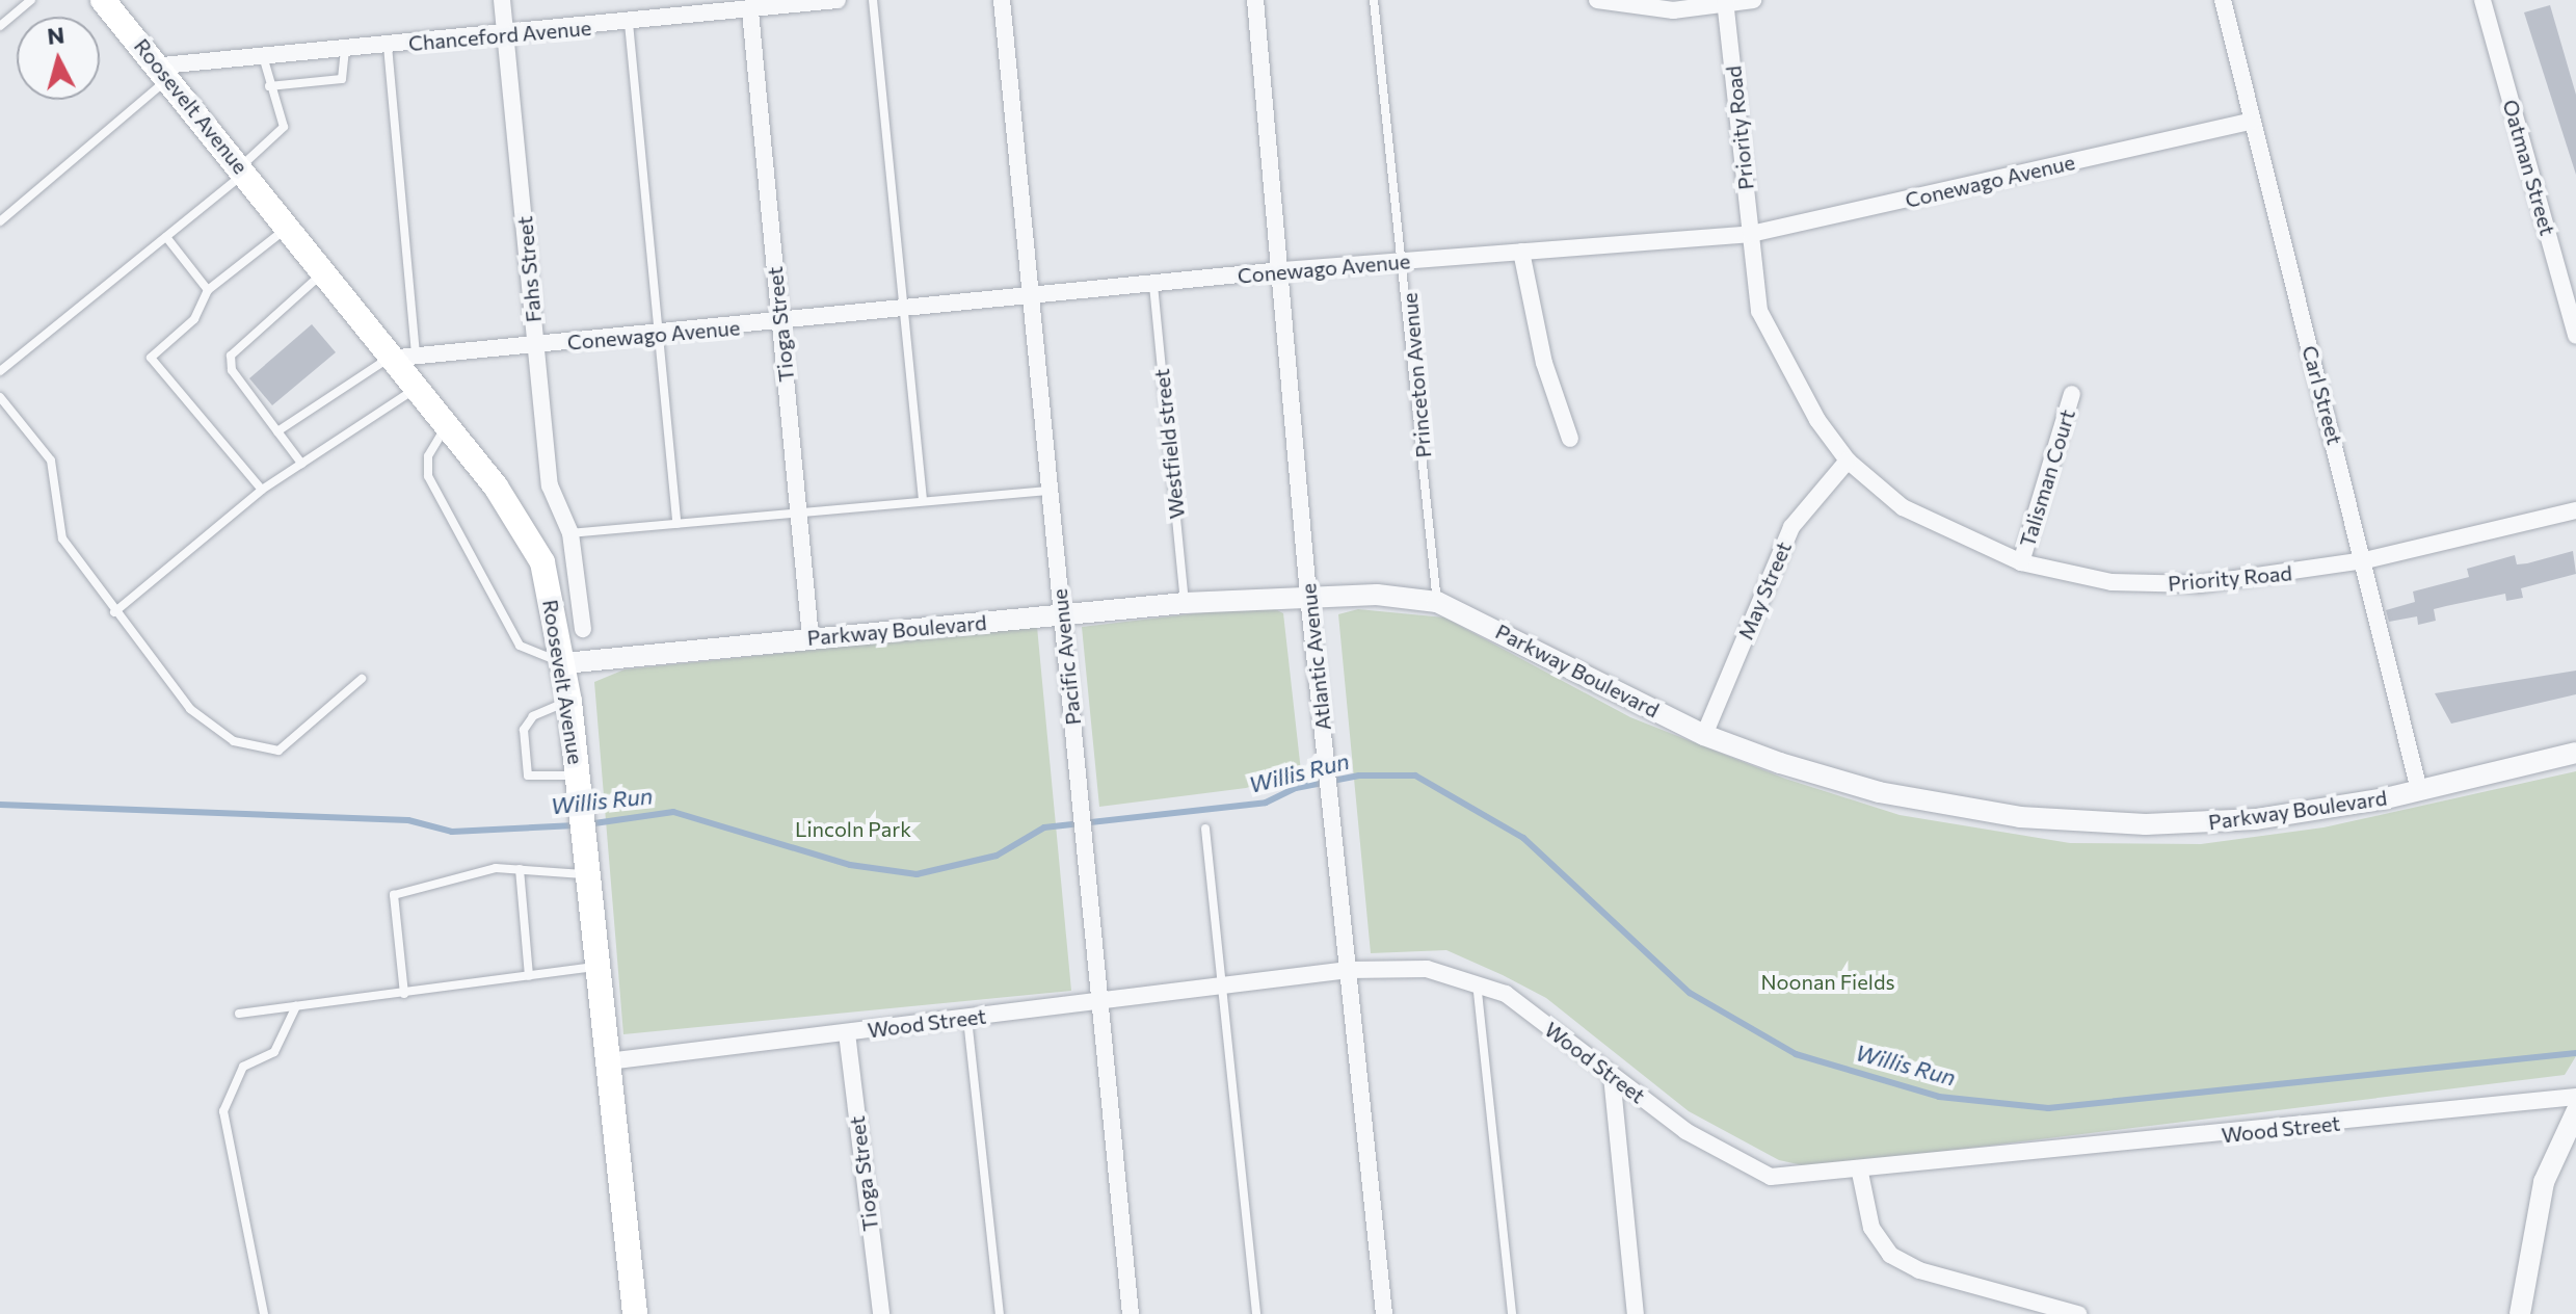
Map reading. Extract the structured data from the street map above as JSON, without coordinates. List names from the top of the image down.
{
  "streets": {
    "main road": ["Roosevelt Avenue"],
    "street": [
      "Chanceford Avenue",
      "Priority Road",
      "Oatman Street",
      "Conewago Avenue",
      "Fahs Street",
      "Tioga Street",
      "Carl Street",
      "Talisman Court",
      "May Street",
      "Parkway Boulevard",
      "Pacific Avenue",
      "Atlantic Avenue",
      "Wood Street"
    ],
    "lane": ["Princeton Avenue", "Westfield street"]
  },
  "crossings": [
    ["Chanceford Avenue", "Roosevelt Avenue"],
    ["Chanceford Avenue", "Fahs Street"],
    ["Chanceford Avenue", "Tioga Street"],
    ["Roosevelt Avenue", "Conewago Avenue"],
    ["Roosevelt Avenue", "Parkway Boulevard"],
    ["Roosevelt Avenue", "Wood Street"],
    ["Priority Road", "Conewago Avenue"],
    ["Priority Road", "Carl Street"],
    ["Priority Road", "Talisman Court"],
    ["Priority Road", "May Street"],
    ["Conewago Avenue", "Fahs Street"],
    ["Conewago Avenue", "Tioga Street"],
    ["Conewago Avenue", "Princeton Avenue"],
    ["Conewago Avenue", "Carl Street"],
    ["Conewago Avenue", "Westfield street"],
    ["Conewago Avenue", "Pacific Avenue"],
    ["Conewago Avenue", "Atlantic Avenue"],
    ["Tioga Street", "Parkway Boulevard"],
    ["Tioga Street", "Wood Street"],
    ["Princeton Avenue", "Parkway Boulevard"],
    ["Carl Street", "Parkway Boulevard"],
    ["Westfield street", "Parkway Boulevard"],
    ["May Street", "Parkway Boulevard"],
    ["Parkway Boulevard", "Pacific Avenue"],
    ["Parkway Boulevard", "Atlantic Avenue"],
    ["Pacific Avenue", "Wood Street"],
    ["Atlantic Avenue", "Wood Street"]
  ],
  "water": ["Willis Run"],
  "parks": ["Lincoln Park", "Noonan Fields"],
  "north": "top"
}
